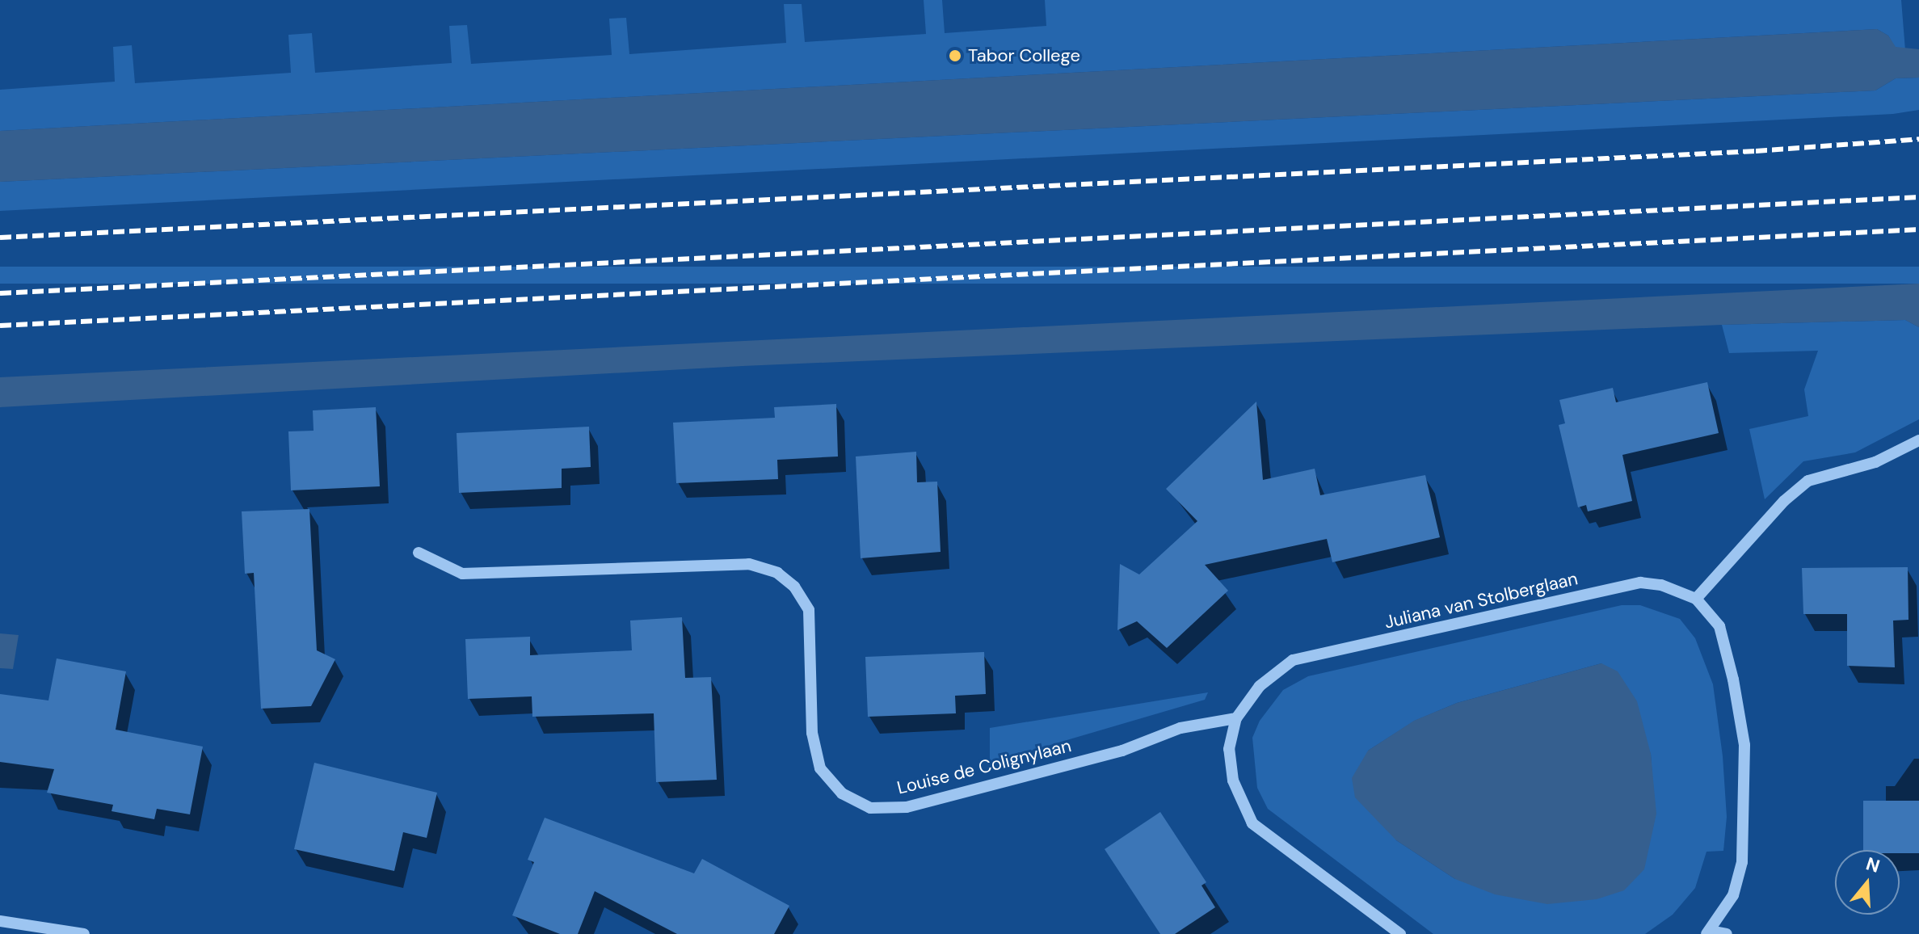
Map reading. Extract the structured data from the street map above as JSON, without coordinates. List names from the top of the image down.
{
  "streets": {
    "street": ["Juliana van Stolberglaan", "Louise de Colignylaan"]
  },
  "crossings": [
    ["Juliana van Stolberglaan", "Louise de Colignylaan"]
  ],
  "places": ["Tabor College"],
  "north": "top"
}
